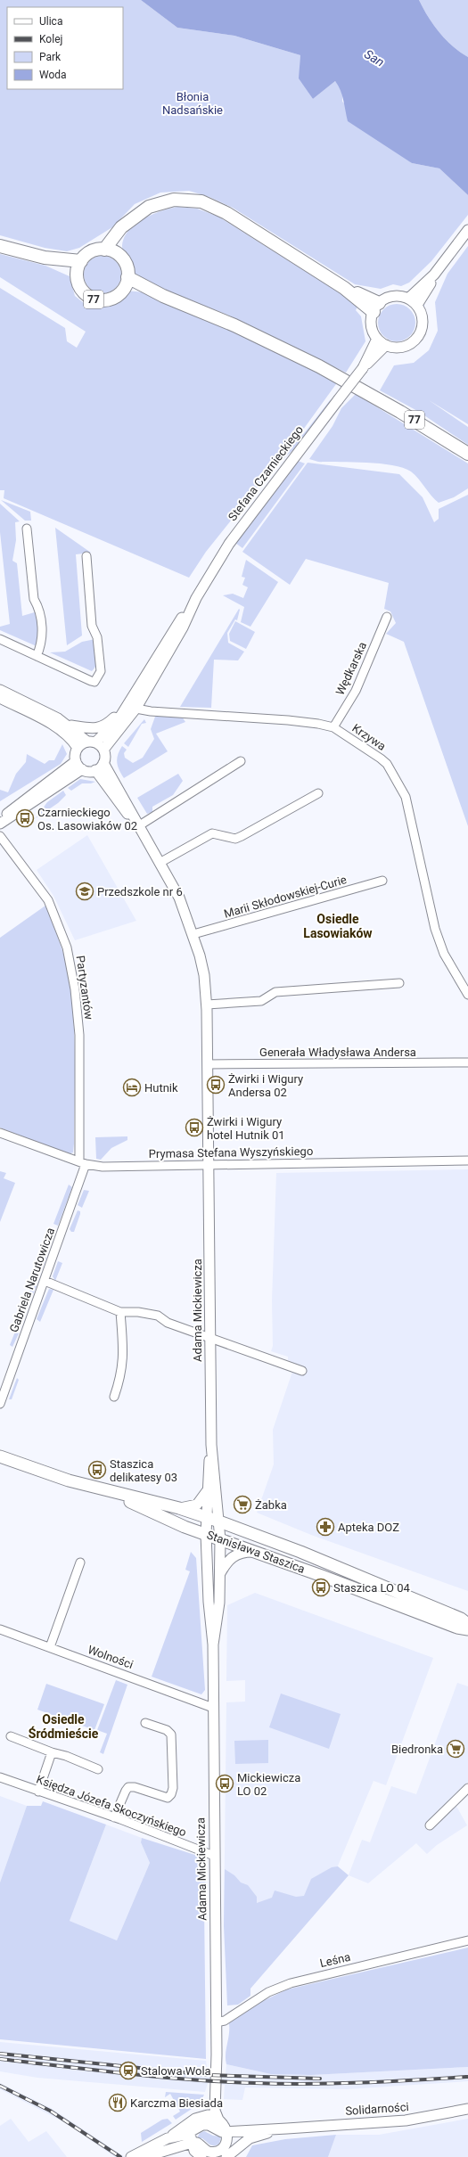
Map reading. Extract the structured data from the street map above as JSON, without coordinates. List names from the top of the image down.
{
  "streets": {
    "main road": ["77", "Stanisława Staszica"],
    "street": [
      "Stefana Czarnieckiego",
      "Wędkarska",
      "Krzywa",
      "Marii Skłodowskiej-Curie",
      "Partyzantów",
      "Generała Władysława Andersa",
      "Prymasa Stefana Wyszyńskiego",
      "Gabriela Narutowicza",
      "Adama Mickiewicza",
      "Wolności",
      "Księdza Józefa Skoczyńskiego",
      "Leśna",
      "Solidarności"
    ]
  },
  "crossings": [
    ["Stefana Czarnieckiego", "Krzywa"],
    ["Wędkarska", "Krzywa"],
    ["Marii Skłodowskiej-Curie", "Adama Mickiewicza"],
    ["Partyzantów", "Prymasa Stefana Wyszyńskiego"],
    ["Partyzantów", "Gabriela Narutowicza"],
    ["Generała Władysława Andersa", "Adama Mickiewicza"],
    ["Prymasa Stefana Wyszyńskiego", "Gabriela Narutowicza"],
    ["Prymasa Stefana Wyszyńskiego", "Adama Mickiewicza"],
    ["Adama Mickiewicza", "Stanisława Staszica"],
    ["Adama Mickiewicza", "Wolności"],
    ["Adama Mickiewicza", "Księdza Józefa Skoczyńskiego"],
    ["Adama Mickiewicza", "Leśna"],
    ["Adama Mickiewicza", "Solidarności"]
  ],
  "districts": ["Osiedle Lasowiaków", "Osiedle Śródmieście"],
  "water": ["San"],
  "parks": ["Błonia Nadsańskie"],
  "places": {
    "bus stop": [
      "Czarnieckiego Os. Lasowiaków 02",
      "Żwirki i Wigury Andersa 02",
      "Żwirki i Wigury hotel Hutnik 01",
      "Staszica delikatesy 03",
      "Staszica LO 04",
      "Mickiewicza LO 02"
    ],
    "school or university": ["Przedszkole nr 6"],
    "hotel": ["Hutnik"],
    "supermarket": ["Żabka", "Biedronka"],
    "pharmacy": ["Apteka DOZ"],
    "station": ["Stalowa Wola"],
    "restaurant": ["Karczma Biesiada"]
  },
  "legend": [
    "Ulica",
    "Kolej",
    "Park",
    "Woda"
  ]
}
